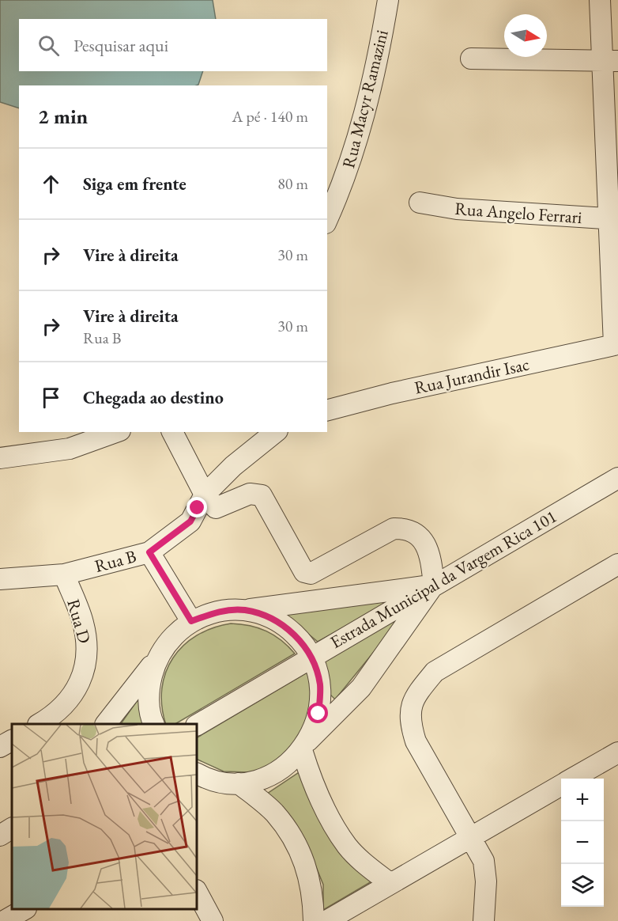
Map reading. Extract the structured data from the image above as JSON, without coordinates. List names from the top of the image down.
{
  "streets": {
    "street": [
      "Rua Macyr Ramazini",
      "Rua Angelo Ferrari",
      "Rua Jurandir Isac",
      "Rua B",
      "Estrada Municipal da Vargem Rica 101",
      "Rua D"
    ]
  },
  "crossings": [
    ["Rua B", "Rua D"]
  ],
  "north": "right",
  "page": {
    "search": "Pesquisar aqui",
    "heading": ["2 min", "A pé · 140 m"],
    "list": [
      ["Siga em frente", "80 m"],
      ["Vire à direita", "30 m"],
      ["Vire à direita", "Rua B", "30 m"],
      "Chegada ao destino"
    ],
    "map_buttons": ["+", "−"]
  }
}
